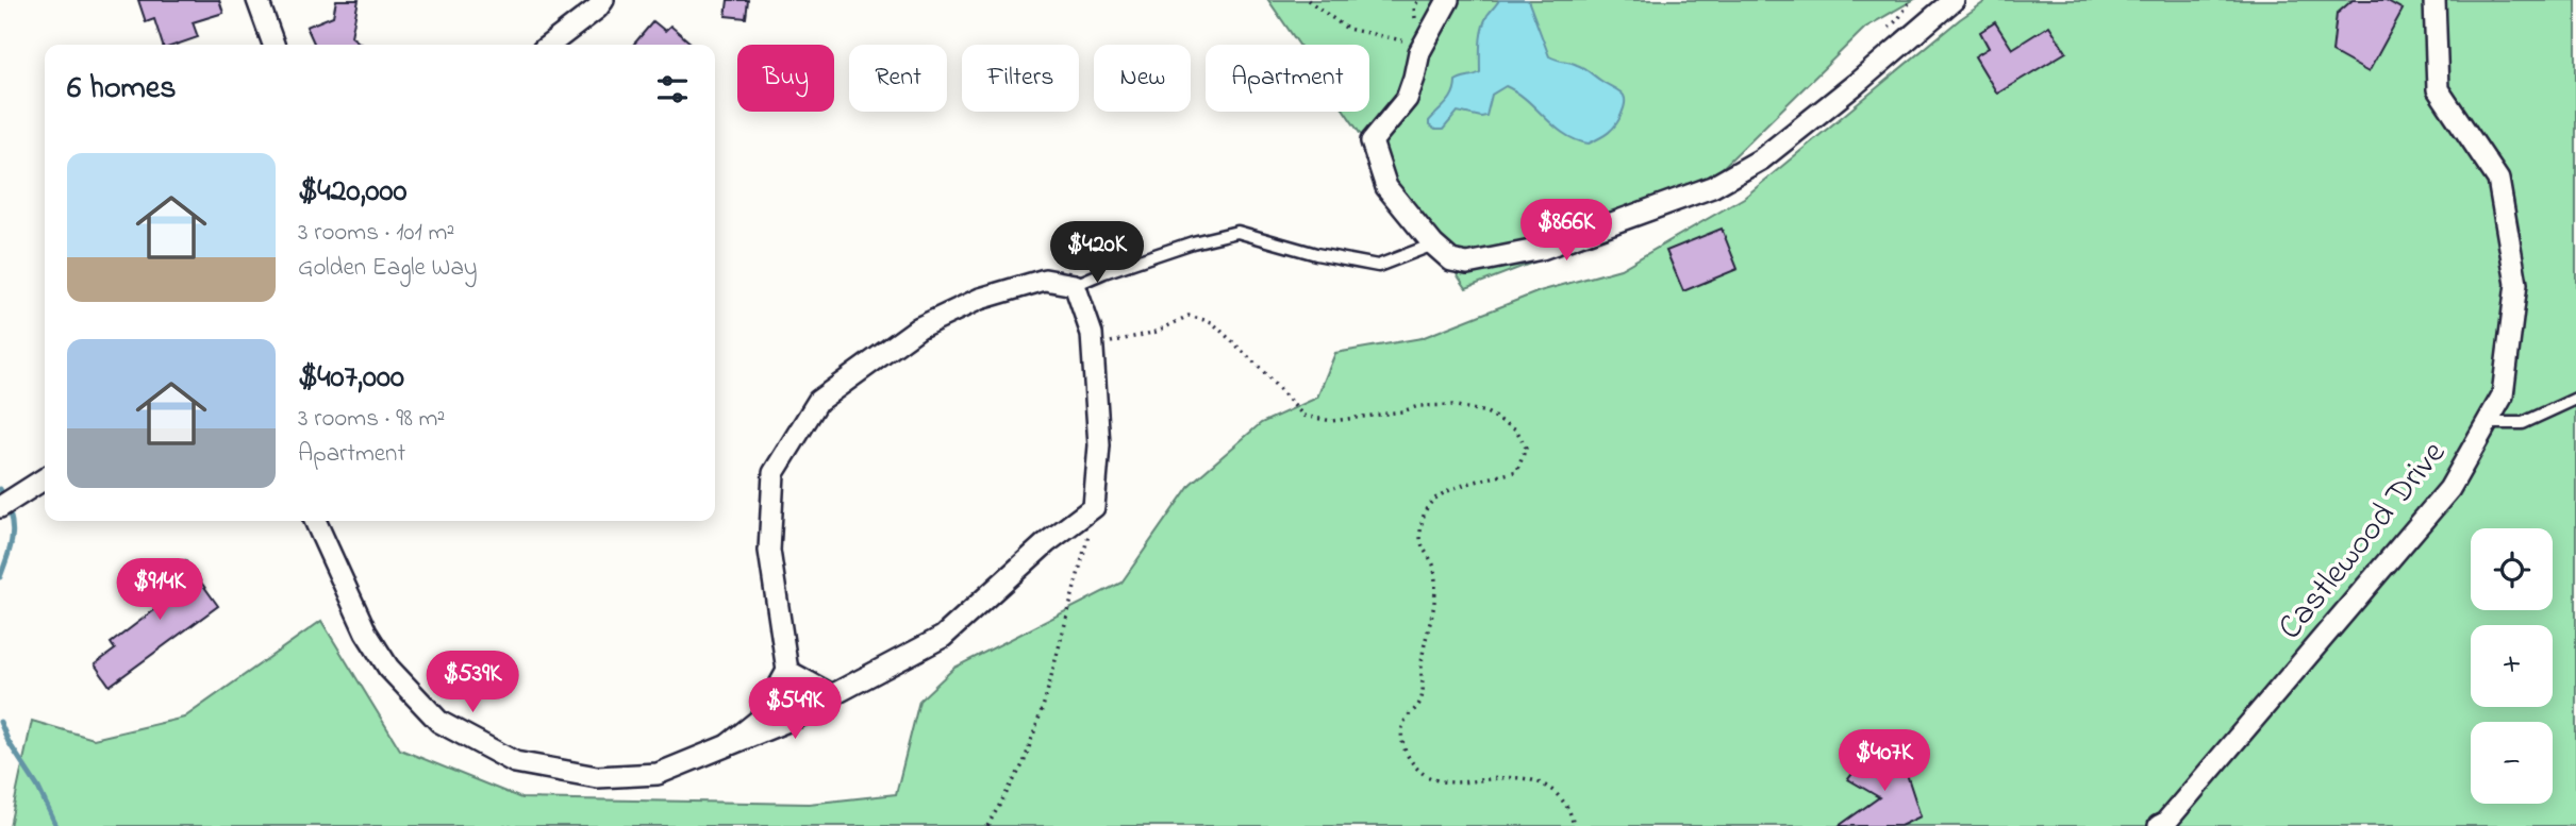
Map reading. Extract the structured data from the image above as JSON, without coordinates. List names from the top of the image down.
{
  "streets": {
    "street": ["Castlewood Drive"]
  },
  "page": {
    "chip": [
      "Buy",
      "Rent",
      "Filters",
      "New",
      "Apartment"
    ],
    "heading": "6 homes",
    "list": [
      {
        "name": "$420,000",
        "note": "3 rooms · 101 m² · Golden Eagle Way"
      },
      {
        "name": "$407,000",
        "note": "3 rooms · 98 m² · Apartment"
      }
    ],
    "price": [
      "$866K",
      "$420K",
      "$914K",
      "$539K",
      "$549K",
      "$407K"
    ],
    "map_buttons": ["+", "−"]
  }
}
